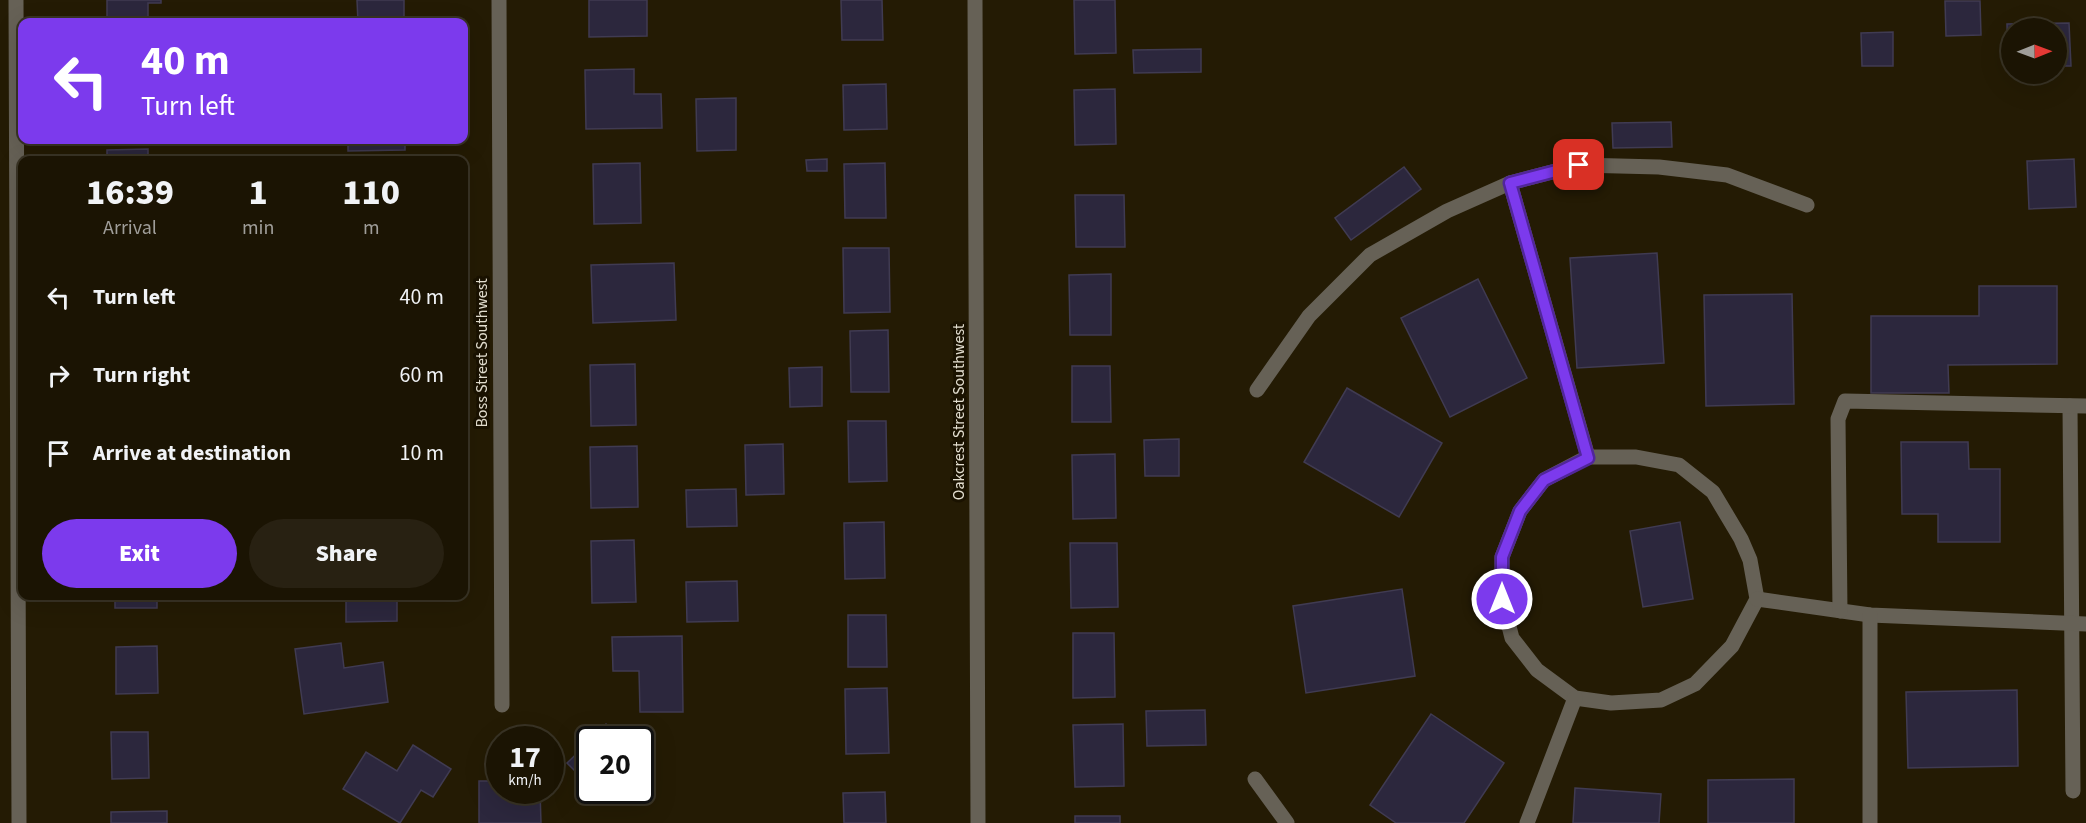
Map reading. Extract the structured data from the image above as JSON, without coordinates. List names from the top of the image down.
{
  "streets": {
    "street": ["Boss Street Southwest", "Oakcrest Street Southwest"]
  },
  "north": "right",
  "page": {
    "turn": ["40 m", "Turn left"],
    "eta": [
      "16:39",
      "Arrival",
      "1",
      "min",
      "110",
      "m"
    ],
    "list": [
      {
        "name": "Turn left",
        "value": "40 m"
      },
      {
        "name": "Turn right",
        "value": "60 m"
      },
      {
        "name": "Arrive at destination",
        "value": "10 m"
      }
    ],
    "buttons": ["Exit", "Share"],
    "speed": "17 km/h",
    "limit": "20"
  }
}
